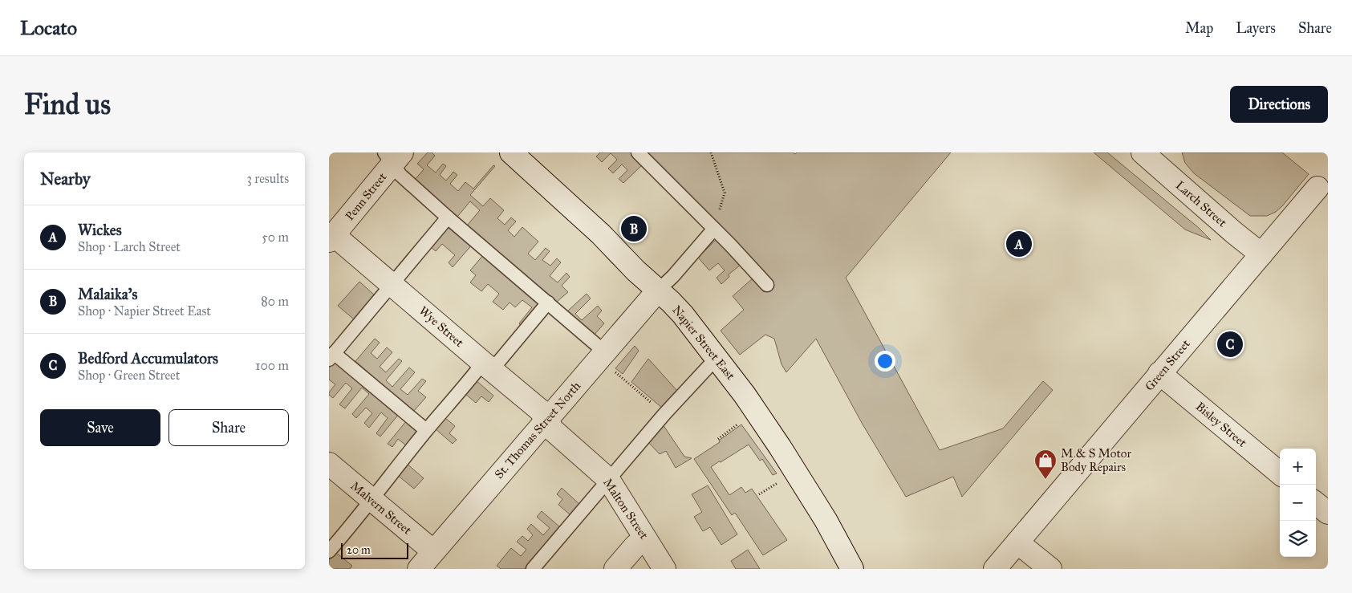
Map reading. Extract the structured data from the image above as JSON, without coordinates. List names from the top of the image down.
{
  "streets": {
    "street": [
      "Penn Street",
      "Larch Street",
      "Wye Street",
      "Napier Street East",
      "Green Street",
      "Bisley Street",
      "St. Thomas Street North",
      "Malvern Street",
      "Malton Street"
    ]
  },
  "crossings": [
    ["Penn Street", "Wye Street"],
    ["Larch Street", "Green Street"],
    ["Wye Street", "St. Thomas Street North"],
    ["Wye Street", "Malton Street"],
    ["Napier Street East", "St. Thomas Street North"],
    ["Green Street", "Bisley Street"],
    ["St. Thomas Street North", "Malvern Street"],
    ["St. Thomas Street North", "Malton Street"]
  ],
  "places": {
    "shop": ["M & S Motor Body Repairs"]
  },
  "scale_bar": "20 m",
  "page": {
    "header": "Locato",
    "nav": ["Map", "Layers", "Share"],
    "buttons": [
      "Directions",
      ["Save", "Share"]
    ],
    "title": "Find us",
    "heading": ["Nearby", "3 results"],
    "list": [
      {
        "mark": "A",
        "name": "Wickes",
        "note": "Shop · Larch Street",
        "value": "50 m"
      },
      {
        "mark": "B",
        "name": "Malaika's",
        "note": "Shop · Napier Street East",
        "value": "80 m"
      },
      {
        "mark": "C",
        "name": "Bedford Accumulators",
        "note": "Shop · Green Street",
        "value": "100 m"
      }
    ],
    "pins": ["B", "A", "C"],
    "map_buttons": ["+", "−"],
    "scale": "20 m"
  }
}
